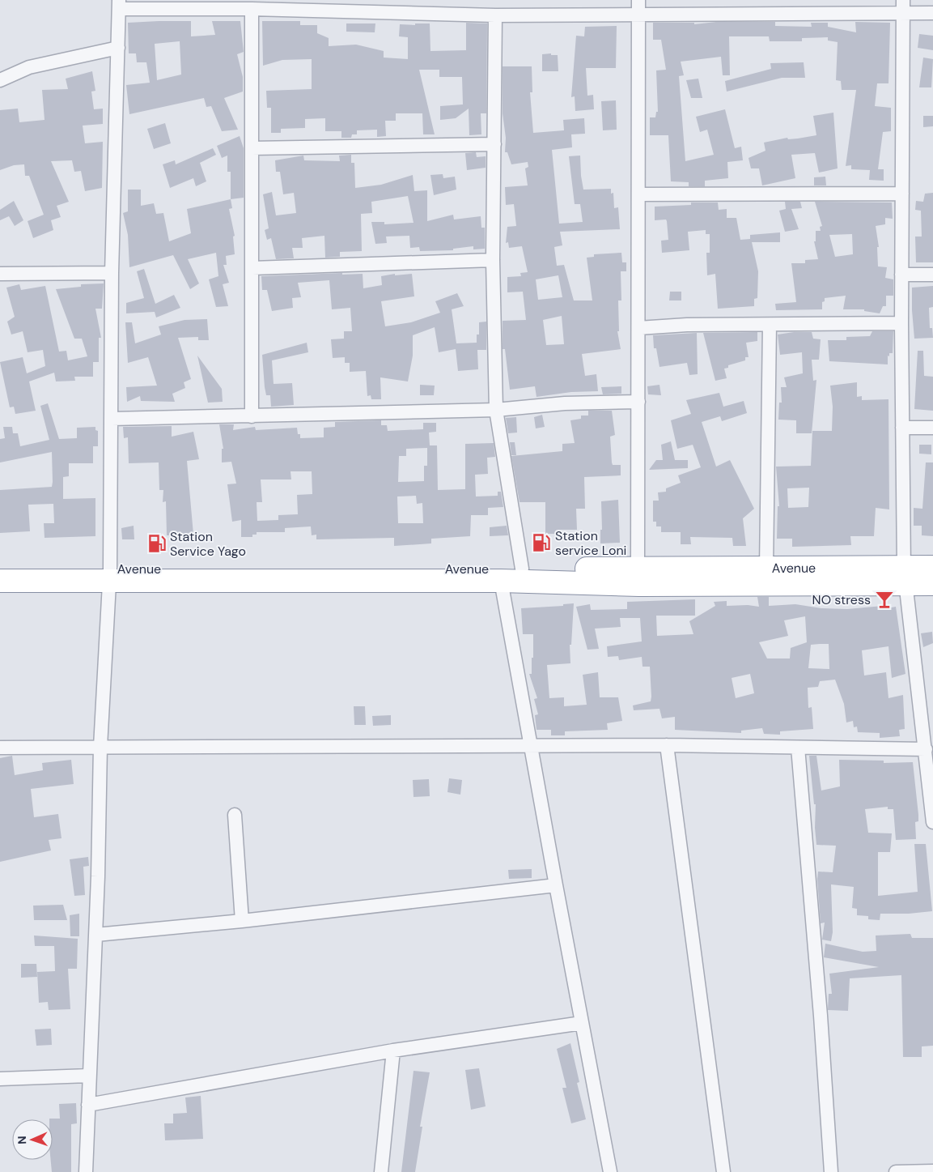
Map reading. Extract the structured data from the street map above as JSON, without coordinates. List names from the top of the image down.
{
  "streets": {
    "highway": ["Avenue"]
  },
  "places": {
    "fuel station": ["Station service Loni", "Station Service Yago"],
    "bar": ["NO stress"]
  },
  "north": "left"
}
